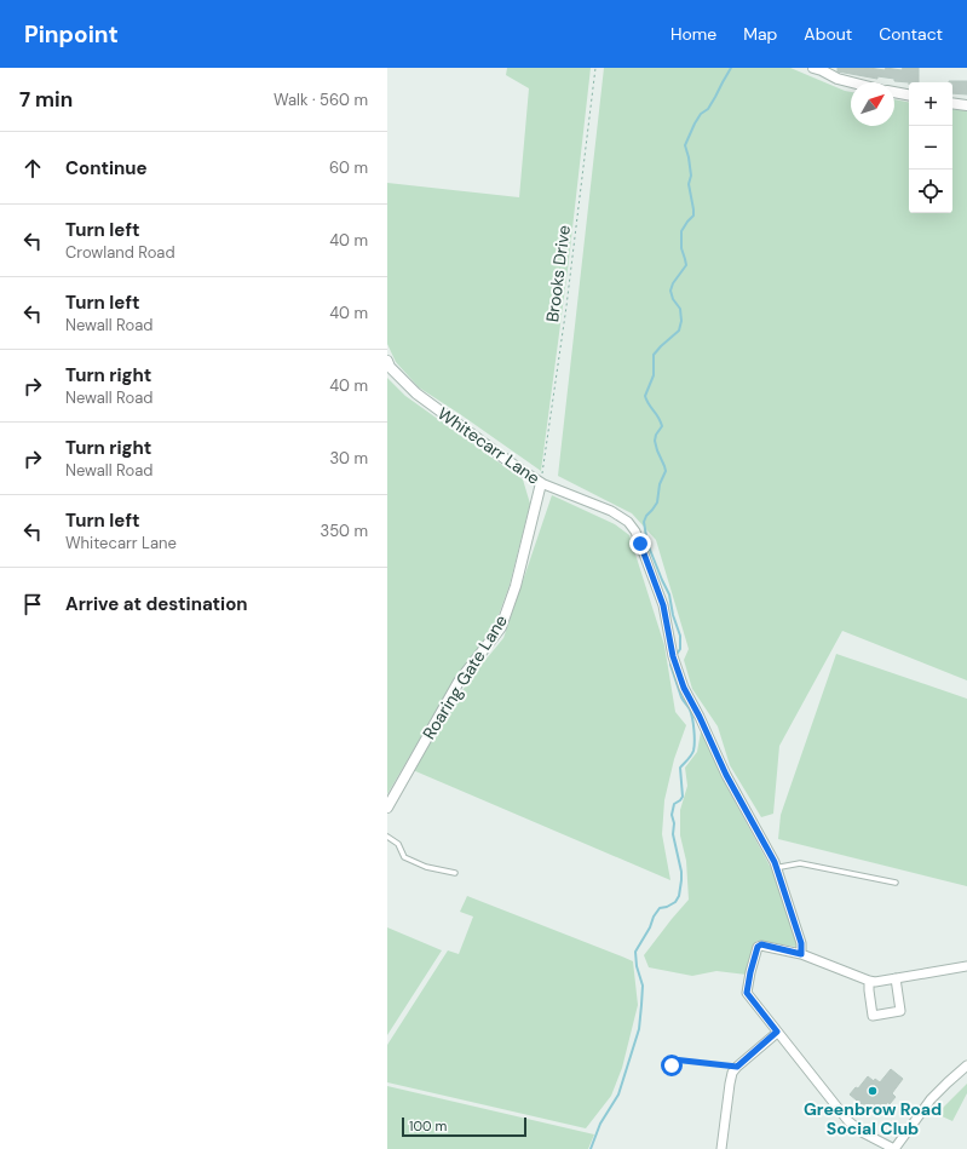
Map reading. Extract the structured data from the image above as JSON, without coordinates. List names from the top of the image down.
{
  "streets": {
    "street": ["Whitecarr Lane", "Roaring Gate Lane"],
    "path": ["Brooks Drive"]
  },
  "crossings": [
    ["Brooks Drive", "Whitecarr Lane"],
    ["Brooks Drive", "Roaring Gate Lane"],
    ["Whitecarr Lane", "Roaring Gate Lane"]
  ],
  "places": ["Greenbrow Road Social Club"],
  "scale_bar": "100 m",
  "north": "top right",
  "page": {
    "header": "Pinpoint",
    "nav": [
      "Home",
      "Map",
      "About",
      "Contact"
    ],
    "heading": ["7 min", "Walk · 560 m"],
    "map_buttons": ["+", "−"],
    "list": [
      ["Continue", "60 m"],
      ["Turn left", "Crowland Road", "40 m"],
      ["Turn left", "Newall Road", "40 m"],
      ["Turn right", "Newall Road", "40 m"],
      ["Turn right", "Newall Road", "30 m"],
      ["Turn left", "Whitecarr Lane", "350 m"],
      "Arrive at destination"
    ],
    "scale": "100 m"
  }
}
